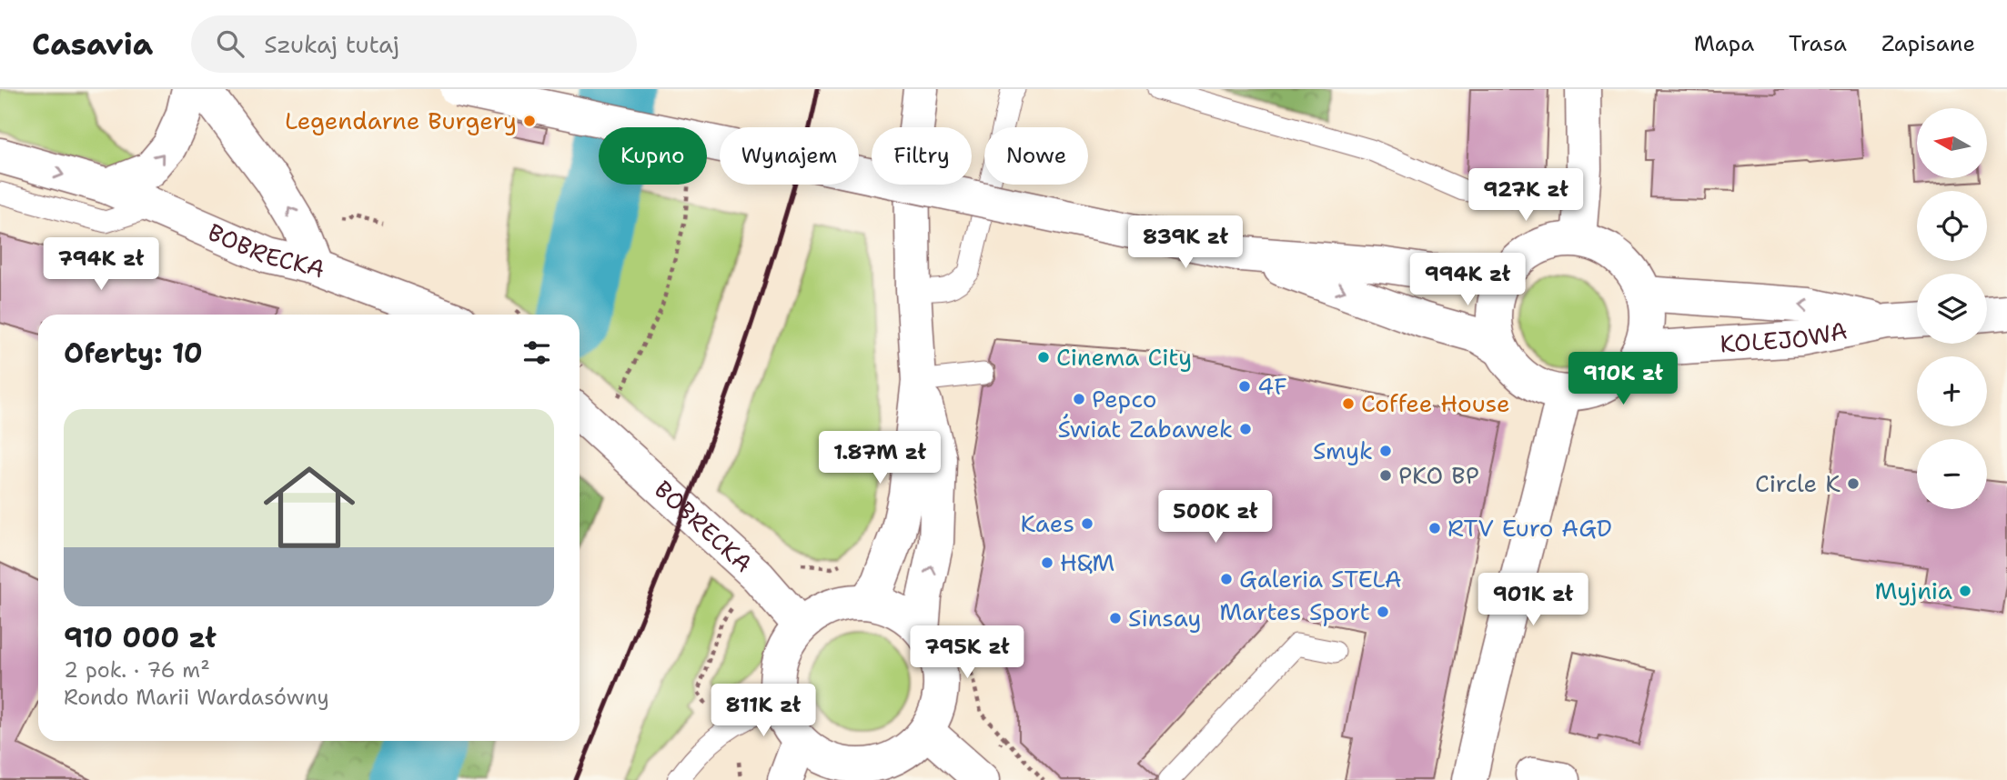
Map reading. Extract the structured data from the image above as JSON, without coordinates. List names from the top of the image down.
{
  "streets": {
    "street": ["BOBRECKA", "KOLEJOWA"]
  },
  "places": [
    "Legendarne Burgery",
    "Cinema City",
    "4F",
    "Pepco",
    "Coffee House",
    "Świat Zabawek",
    "Smyk",
    "PKO BP",
    "Circle K",
    "Kaes",
    "RTV Euro AGD",
    "H&M",
    "Galeria STELA",
    "Myjnia",
    "Martes Sport",
    "Sinsay"
  ],
  "north": "left",
  "page": {
    "header": "Casavia",
    "search": "Szukaj tutaj",
    "nav": ["Mapa", "Trasa", "Zapisane"],
    "map_buttons": ["+", "−"],
    "chip": [
      "Kupno",
      "Wynajem",
      "Filtry",
      "Nowe"
    ],
    "price": [
      "927K zł",
      "839K zł",
      "794K zł",
      "994K zł",
      "910K zł",
      "1.87M zł",
      "500K zł",
      "901K zł",
      "795K zł",
      "811K zł"
    ],
    "heading": "Oferty: 10",
    "list": [
      {
        "name": "910 000 zł",
        "note": "2 pok. · 76 m² · Rondo Marii Wardasówny"
      }
    ]
  }
}
